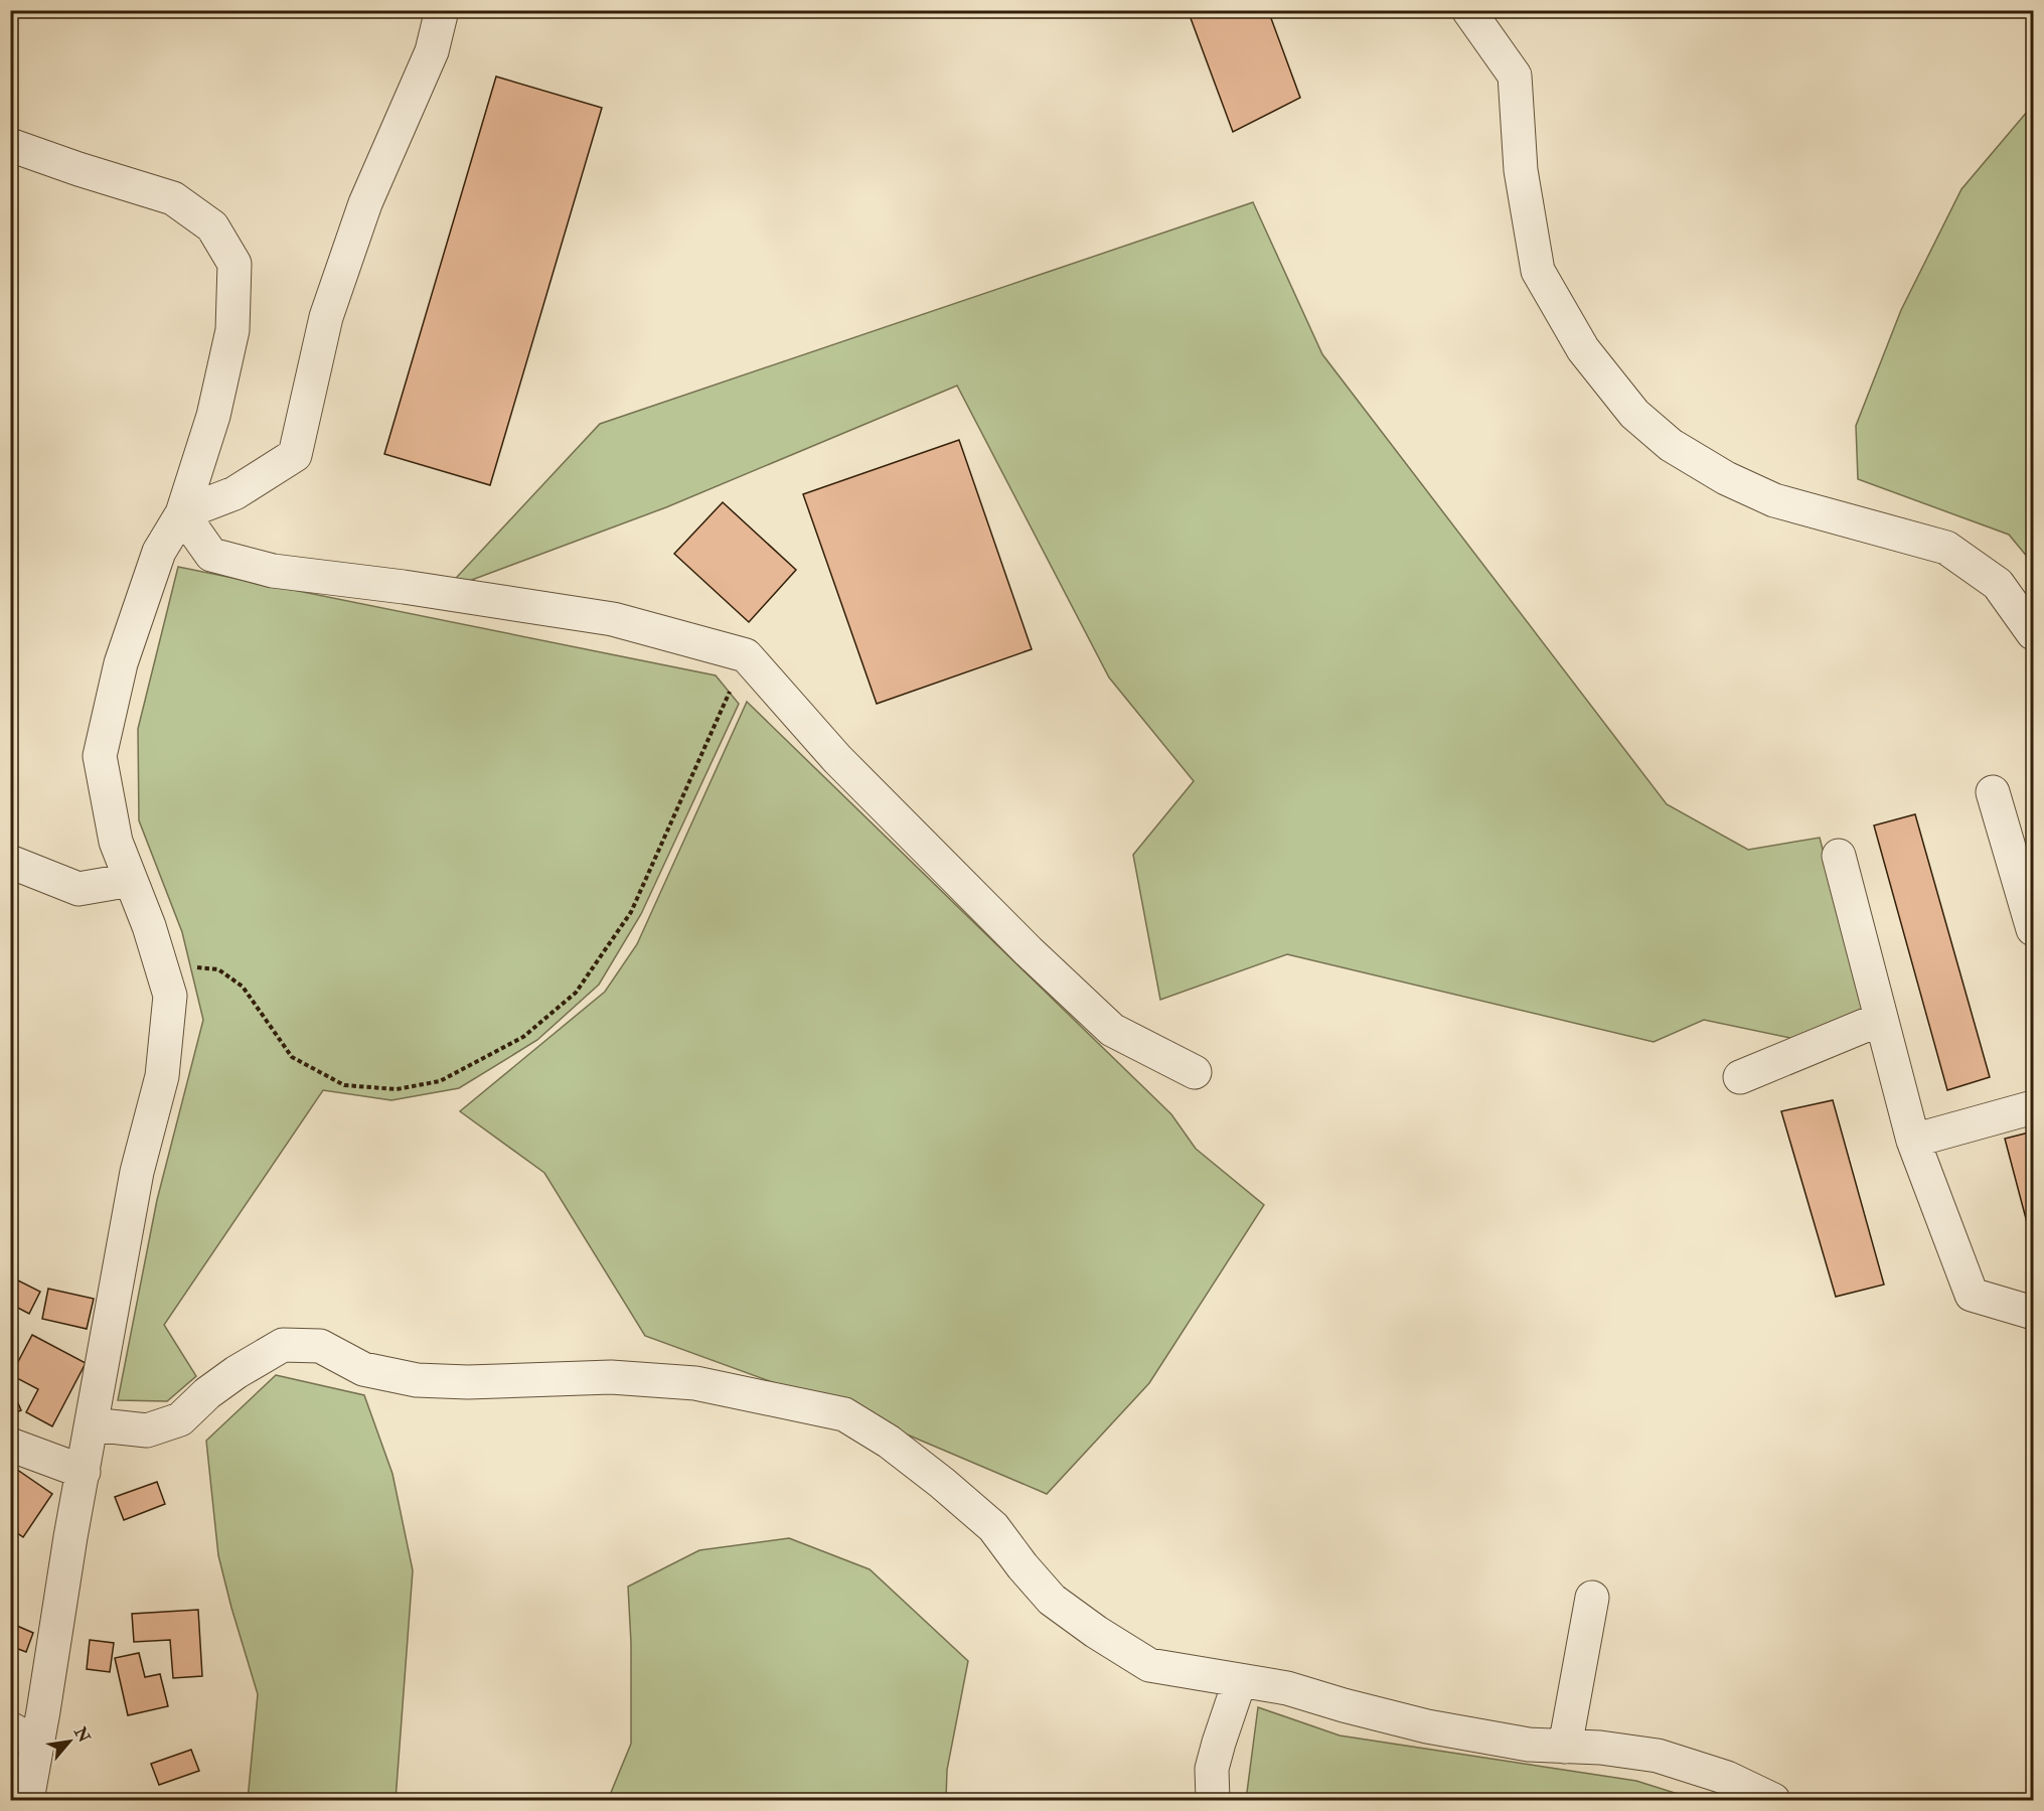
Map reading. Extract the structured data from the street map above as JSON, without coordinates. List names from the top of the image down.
{
  "north": "top right"
}
